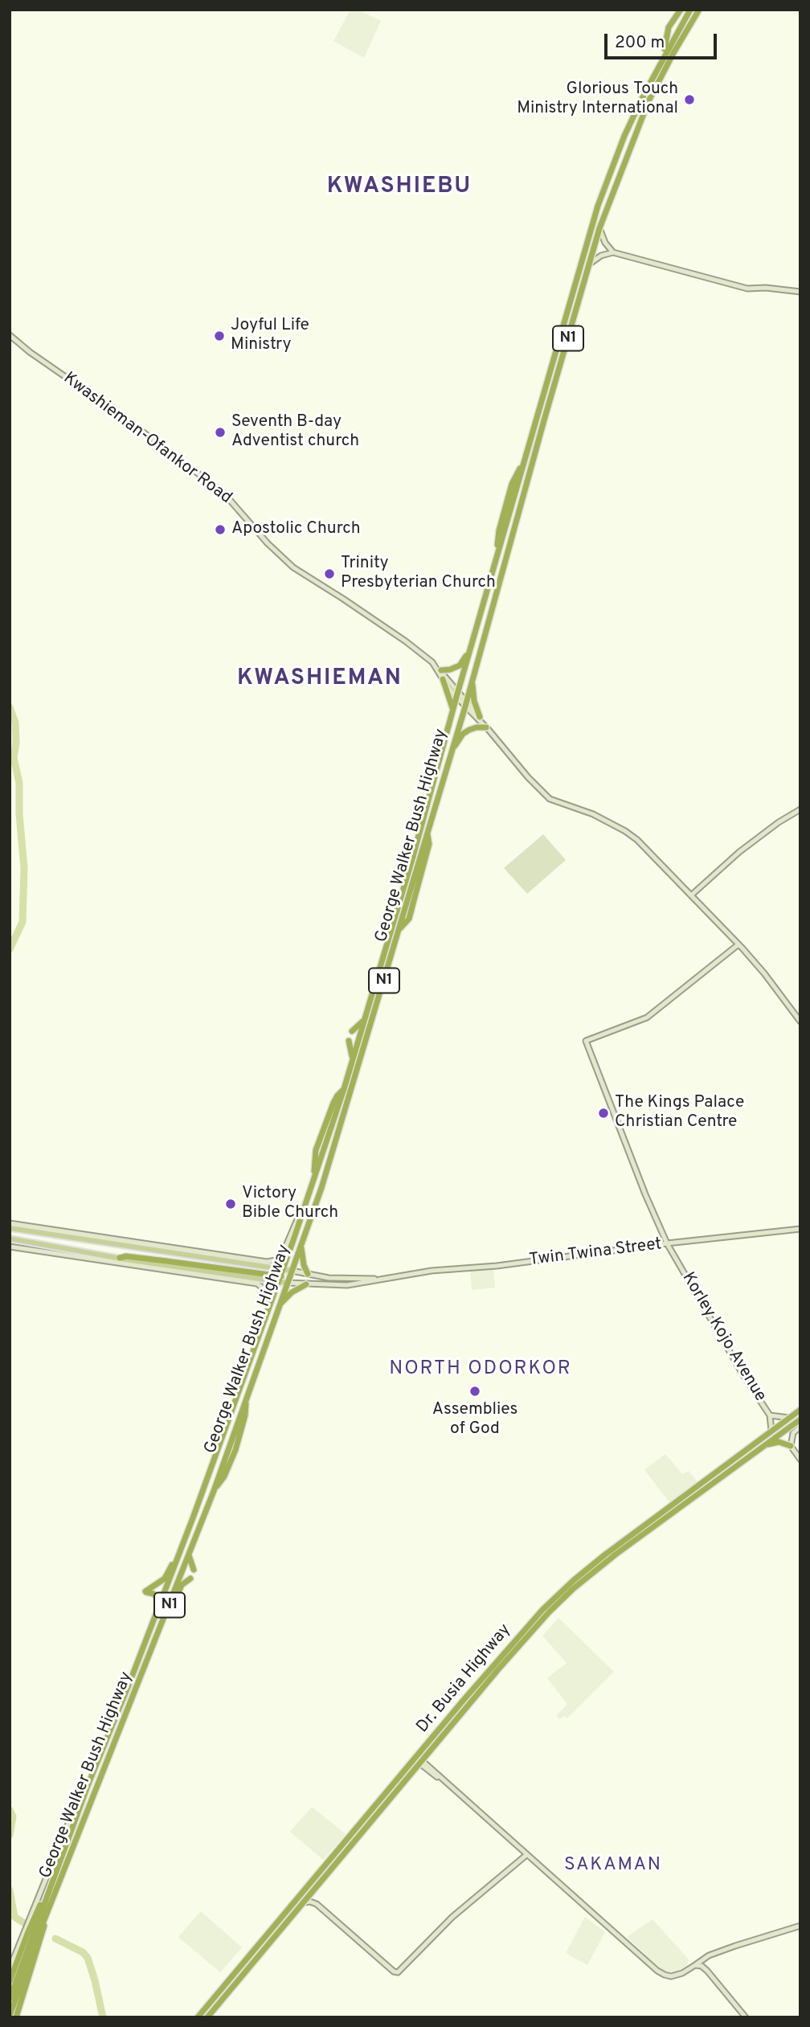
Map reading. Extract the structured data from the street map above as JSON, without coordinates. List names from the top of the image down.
{
  "streets": {
    "highway": ["N1", "George Walker Bush Highway", "Dr. Busia Highway"],
    "street": ["Kwashieman-Ofankor Road", "Twin Twina Street", "Korley Kojo Avenue"]
  },
  "crossings": [
    ["N1", "George Walker Bush Highway"],
    ["Kwashieman-Ofankor Road", "George Walker Bush Highway"],
    ["Kwashieman-Ofankor Road", "Korley Kojo Avenue"],
    ["George Walker Bush Highway", "Twin Twina Street"],
    ["Twin Twina Street", "Korley Kojo Avenue"],
    ["Korley Kojo Avenue", "Dr. Busia Highway"]
  ],
  "districts": [
    "KWASHIEBU",
    "KWASHIEMAN",
    "NORTH ODORKOR",
    "SAKAMAN"
  ],
  "places": [
    "Glorious Touch Ministry International",
    "Joyful Life Ministry",
    "Seventh B-day Adventist church",
    "Apostolic Church",
    "Trinity Presbyterian Church",
    "The Kings Palace Christian Centre",
    "Victory Bible Church",
    "Assemblies of God"
  ],
  "scale_bar": "200 m"
}
